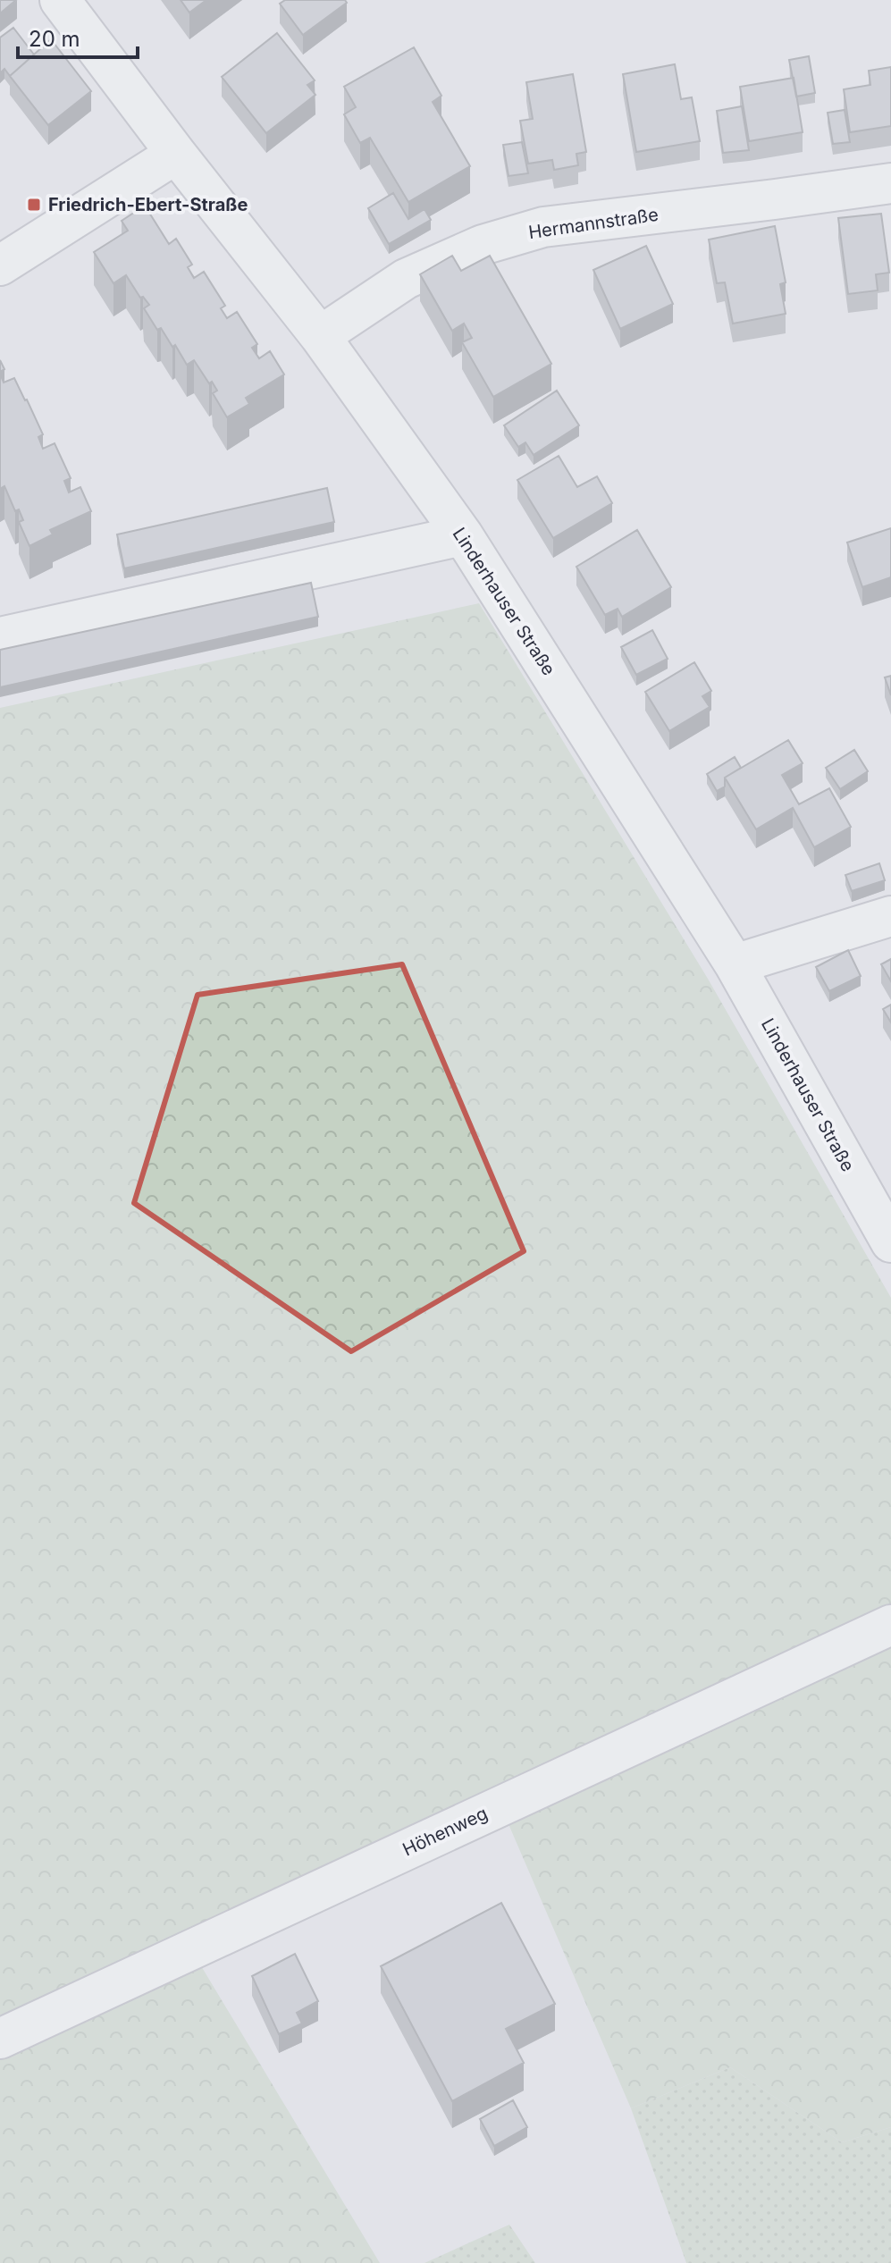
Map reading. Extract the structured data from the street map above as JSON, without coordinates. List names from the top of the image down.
{
  "streets": {
    "street": ["Hermannstraße", "Linderhauser Straße", "Höhenweg"]
  },
  "crossings": [
    ["Hermannstraße", "Linderhauser Straße"]
  ],
  "places": {
    "transit": ["Friedrich-Ebert-Straße"]
  },
  "scale_bar": "20 m"
}
